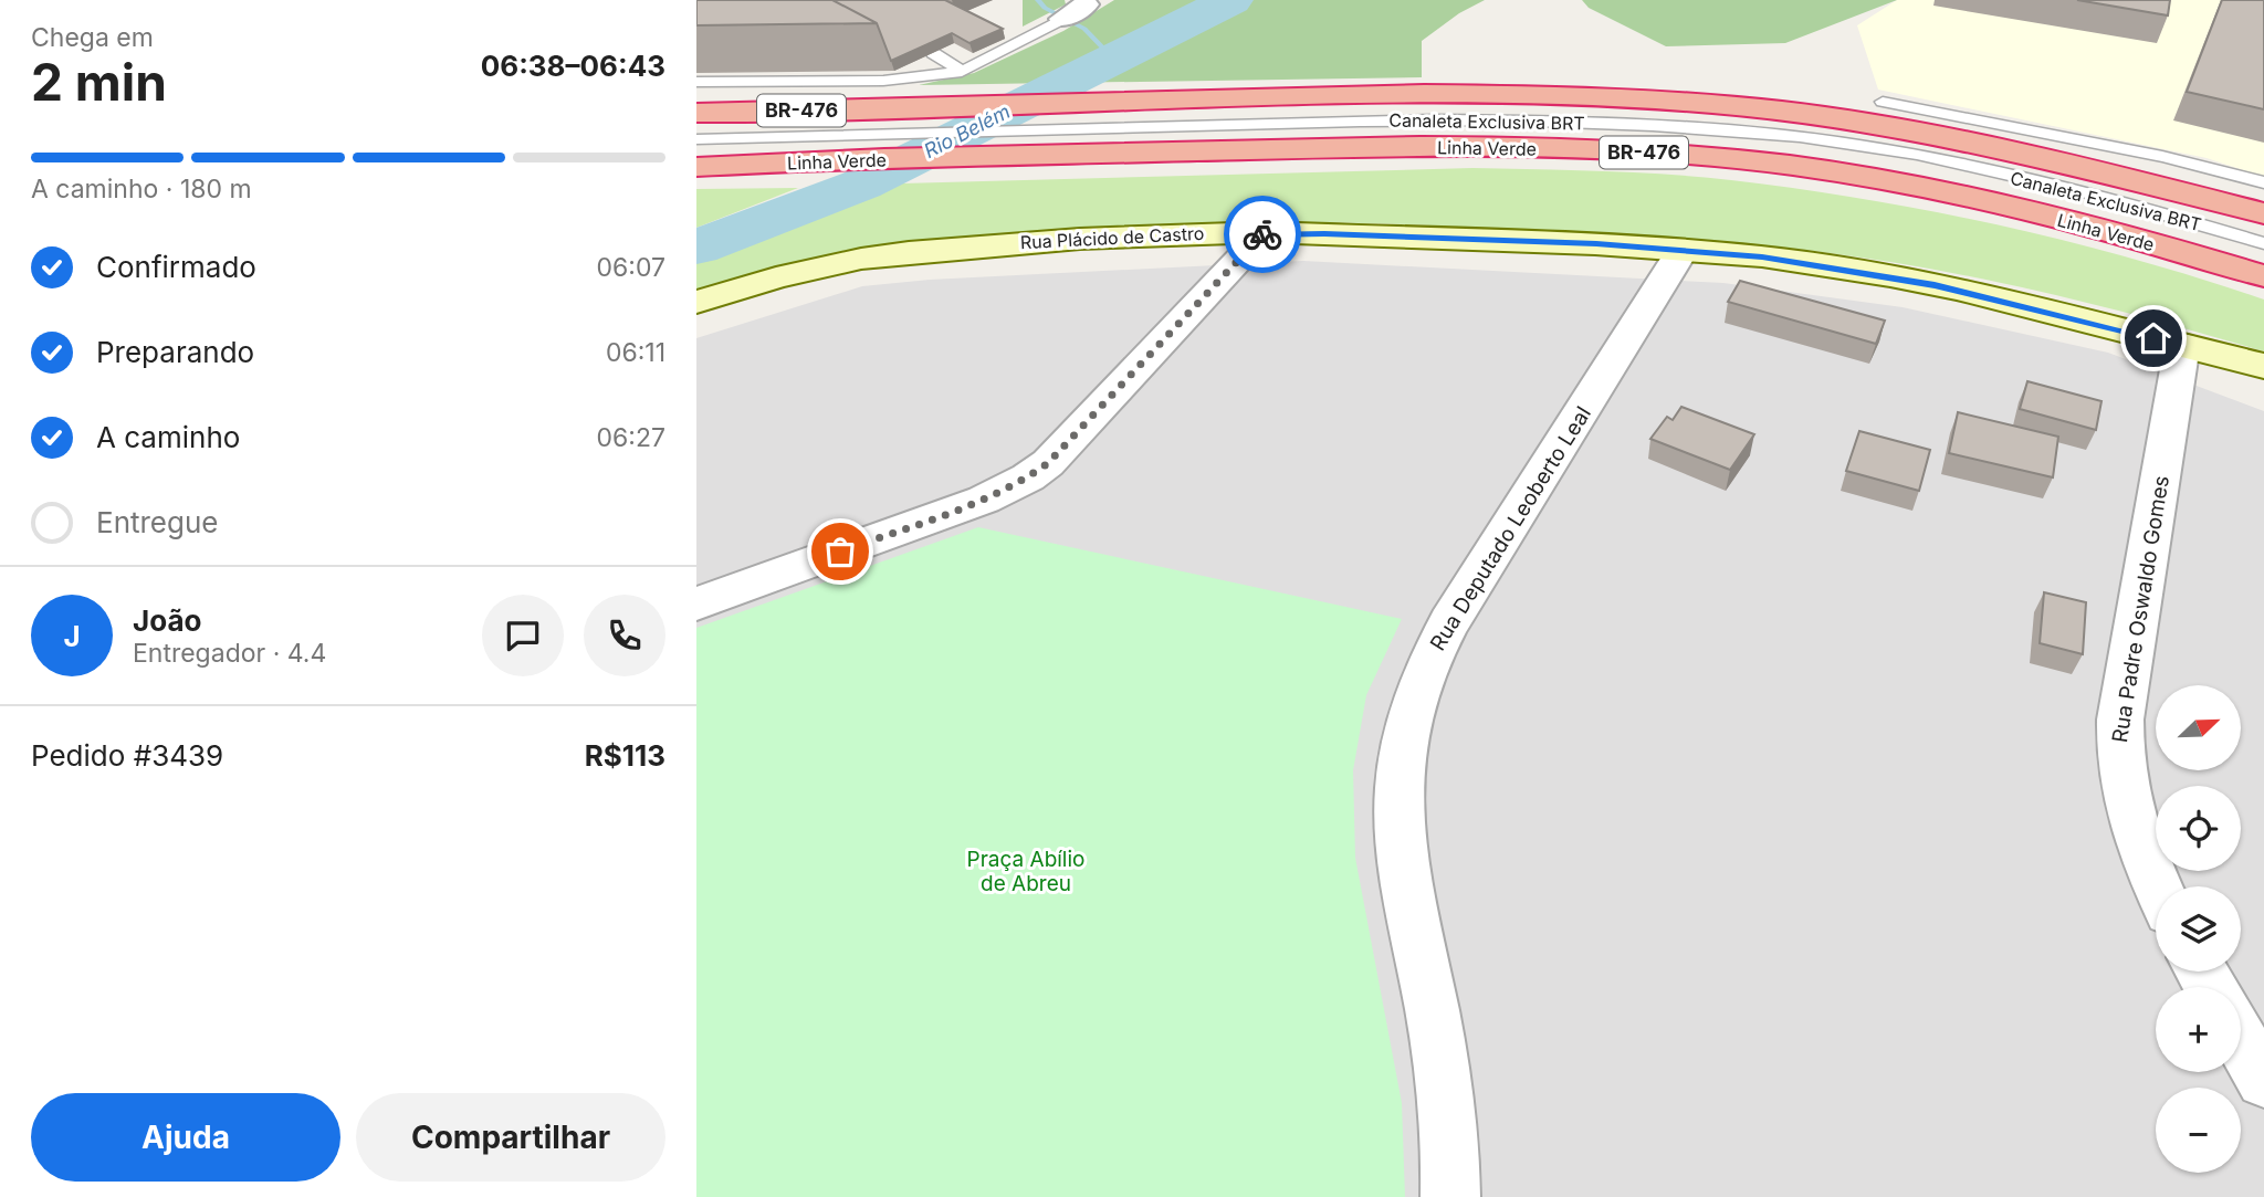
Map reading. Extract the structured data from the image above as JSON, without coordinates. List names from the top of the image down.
{
  "streets": {
    "highway": ["BR-476", "Linha Verde"],
    "main road": ["Rua Plácido de Castro"],
    "street": ["Rua Deputado Leoberto Leal", "Rua Padre Oswaldo Gomes"],
    "lane": ["Canaleta Exclusiva BRT"]
  },
  "crossings": [
    ["Rua Plácido de Castro", "Rua Deputado Leoberto Leal"],
    ["Rua Plácido de Castro", "Rua Padre Oswaldo Gomes"]
  ],
  "water": ["Rio Belém"],
  "parks": ["Praça Abílio de Abreu"],
  "north": "top right",
  "page": {
    "heading": ["2 min", "Chega em", "06:38–06:43"],
    "panel": [
      "João",
      "Entregador · 4.4",
      "Pedido #3439",
      "R$113"
    ],
    "bar": "A caminho · 180 m",
    "list": [
      ["Confirmado", "06:07"],
      ["Preparando", "06:11"],
      ["A caminho", "06:27"],
      "Entregue"
    ],
    "round": "J",
    "map_buttons": ["+", "−"],
    "buttons": ["Ajuda", "Compartilhar"]
  }
}
